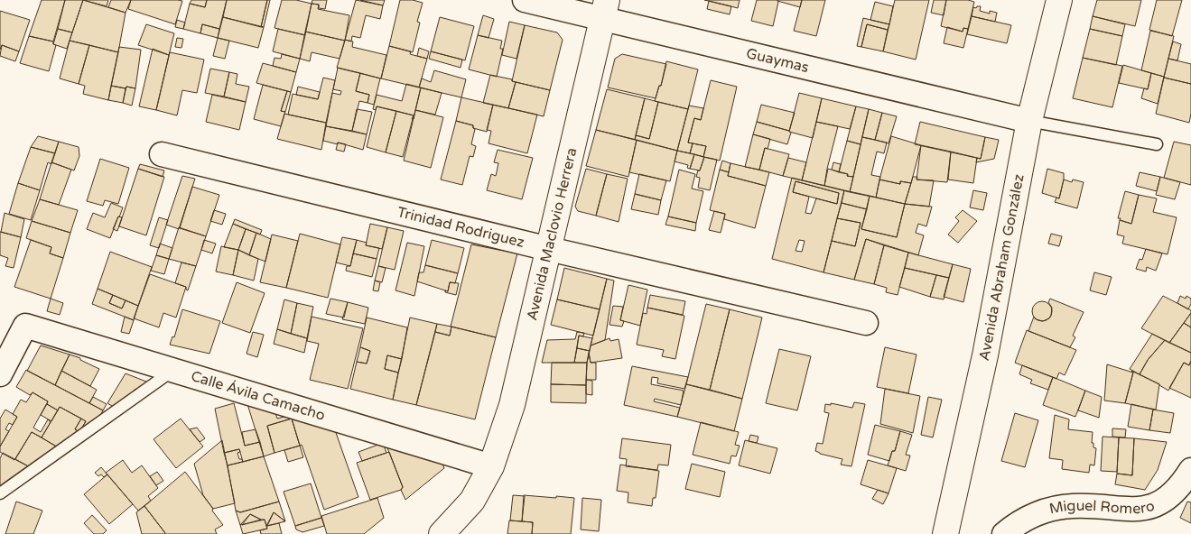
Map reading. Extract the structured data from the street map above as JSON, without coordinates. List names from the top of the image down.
{
  "streets": {
    "main road": ["Avenida Maclovio Herrera", "Avenida Abraham González"],
    "street": [
      "Guaymas",
      "Trinidad Rodriguez",
      "Calle Ávila Camacho",
      "Miguel Romero"
    ]
  },
  "crossings": [
    ["Guaymas", "Avenida Maclovio Herrera"],
    ["Guaymas", "Avenida Abraham González"],
    ["Trinidad Rodriguez", "Avenida Maclovio Herrera"],
    ["Avenida Maclovio Herrera", "Calle Ávila Camacho"]
  ]
}
